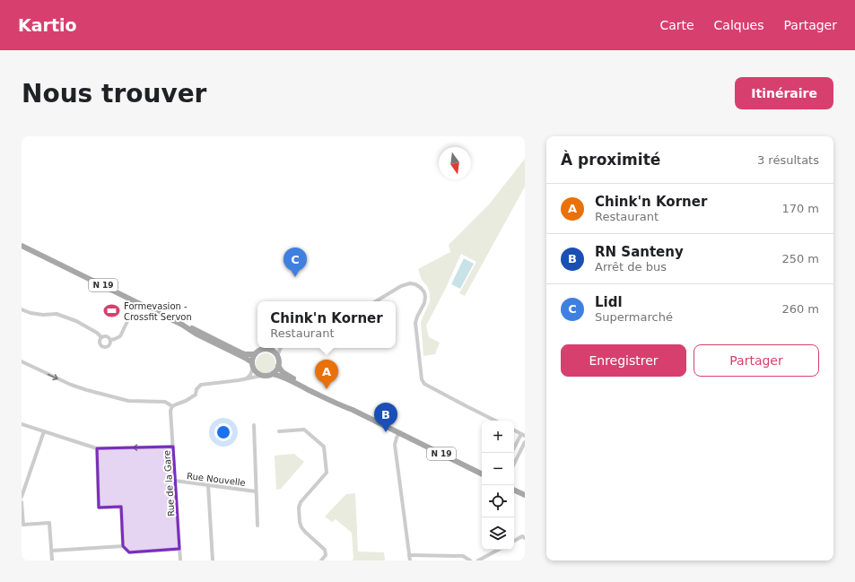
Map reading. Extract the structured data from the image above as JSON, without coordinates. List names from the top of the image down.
{
  "streets": {
    "main road": ["N 19"],
    "street": ["Rue Nouvelle", "Rue de la Gare"]
  },
  "crossings": [
    ["Rue Nouvelle", "Rue de la Gare"]
  ],
  "places": {
    "sports": ["Formevasion - Crossfit Servon"]
  },
  "north": "bottom",
  "page": {
    "header": "Kartio",
    "nav": ["Carte", "Calques", "Partager"],
    "buttons": [
      "Itinéraire",
      ["Enregistrer", "Partager"]
    ],
    "title": "Nous trouver",
    "heading": ["À proximité", "3 résultats"],
    "list": [
      {
        "mark": "A",
        "name": "Chink'n Korner",
        "note": "Restaurant",
        "value": "170 m"
      },
      {
        "mark": "B",
        "name": "RN Santeny",
        "note": "Arrêt de bus",
        "value": "250 m"
      },
      {
        "mark": "C",
        "name": "Lidl",
        "note": "Supermarché",
        "value": "260 m"
      }
    ],
    "pins": ["C", "A", "B"],
    "popup": ["Chink'n Korner", "Restaurant"],
    "map_buttons": ["+", "−"]
  }
}
